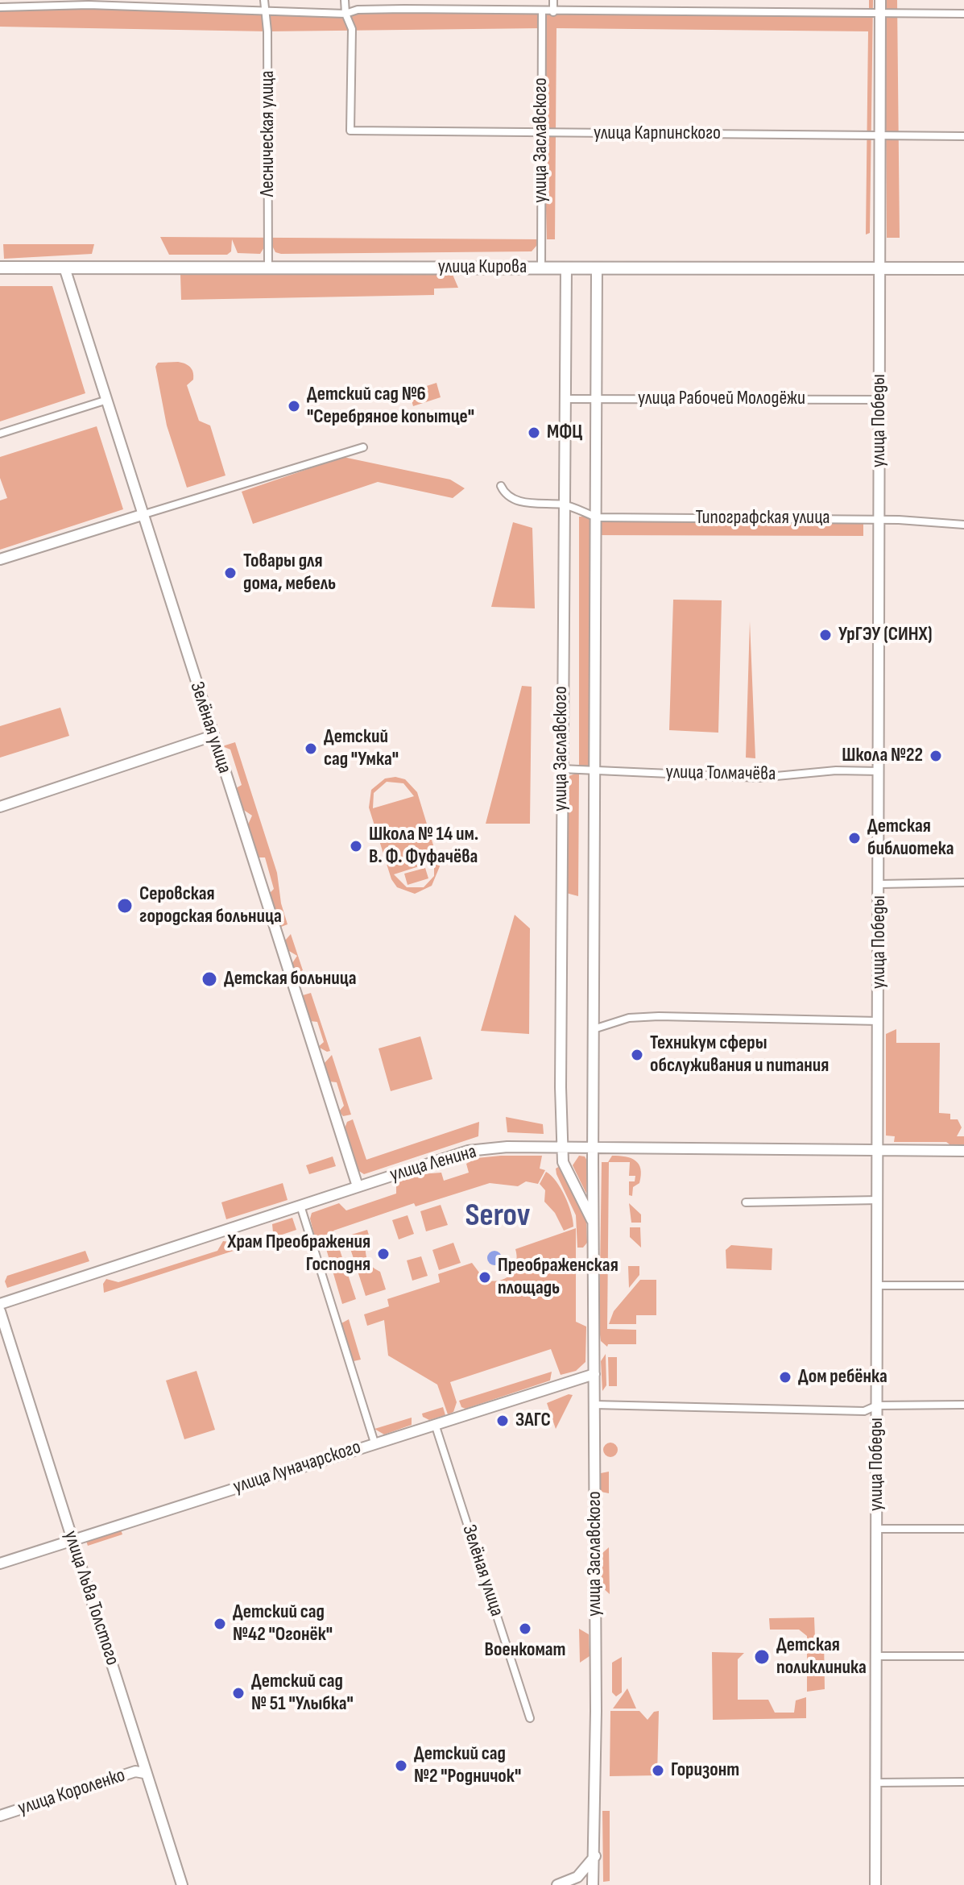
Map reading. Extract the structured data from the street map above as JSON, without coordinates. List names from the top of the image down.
{
  "streets": {
    "main road": ["улица Кирова"],
    "street": [
      "Лесническая улица",
      "улица Карпинского",
      "улица Заславского",
      "улица Рабочей Молодёжи",
      "улица Победы",
      "Типографская улица",
      "Зелёная улица",
      "улица Толмачёва",
      "улица Ленина",
      "улица Луначарского",
      "улица Льва Толстого",
      "улица Короленко"
    ]
  },
  "crossings": [
    ["Лесническая улица", "улица Кирова"],
    ["улица Карпинского", "улица Заславского"],
    ["улица Карпинского", "улица Победы"],
    ["улица Заславского", "улица Кирова"],
    ["улица Заславского", "улица Рабочей Молодёжи"],
    ["улица Заславского", "Типографская улица"],
    ["улица Заславского", "улица Толмачёва"],
    ["улица Заславского", "улица Ленина"],
    ["улица Заславского", "улица Луначарского"],
    ["улица Кирова", "улица Победы"],
    ["улица Кирова", "Зелёная улица"],
    ["улица Рабочей Молодёжи", "улица Победы"],
    ["улица Победы", "Типографская улица"],
    ["улица Победы", "улица Толмачёва"],
    ["улица Победы", "улица Ленина"],
    ["Зелёная улица", "улица Ленина"],
    ["Зелёная улица", "улица Луначарского"],
    ["улица Луначарского", "улица Льва Толстого"],
    ["улица Льва Толстого", "улица Короленко"]
  ],
  "districts": ["Serov"],
  "places": [
    "Детский сад №6 \"Серебряное копытце\"",
    "МФЦ",
    "Товары для дома, мебель",
    "УрГЭУ (СИНХ)",
    "Детский сад \"Умка\"",
    "Школа №22",
    "Детская библиотека",
    "Школа № 14 им. В. Ф. Фуфачёва",
    "Серовская городская больница",
    "Детская больница",
    "Техникум сферы обслуживания и питания",
    "Храм Преображения Господня",
    "Преображенская площадь",
    "Дом ребёнка",
    "ЗАГС",
    "Детский сад №42 \"Огонёк\"",
    "Военкомат",
    "Детская поликлиника",
    "Детский сад № 51 \"Улыбка\"",
    "Детский сад №2 \"Родничок\"",
    "Горизонт"
  ]
}
